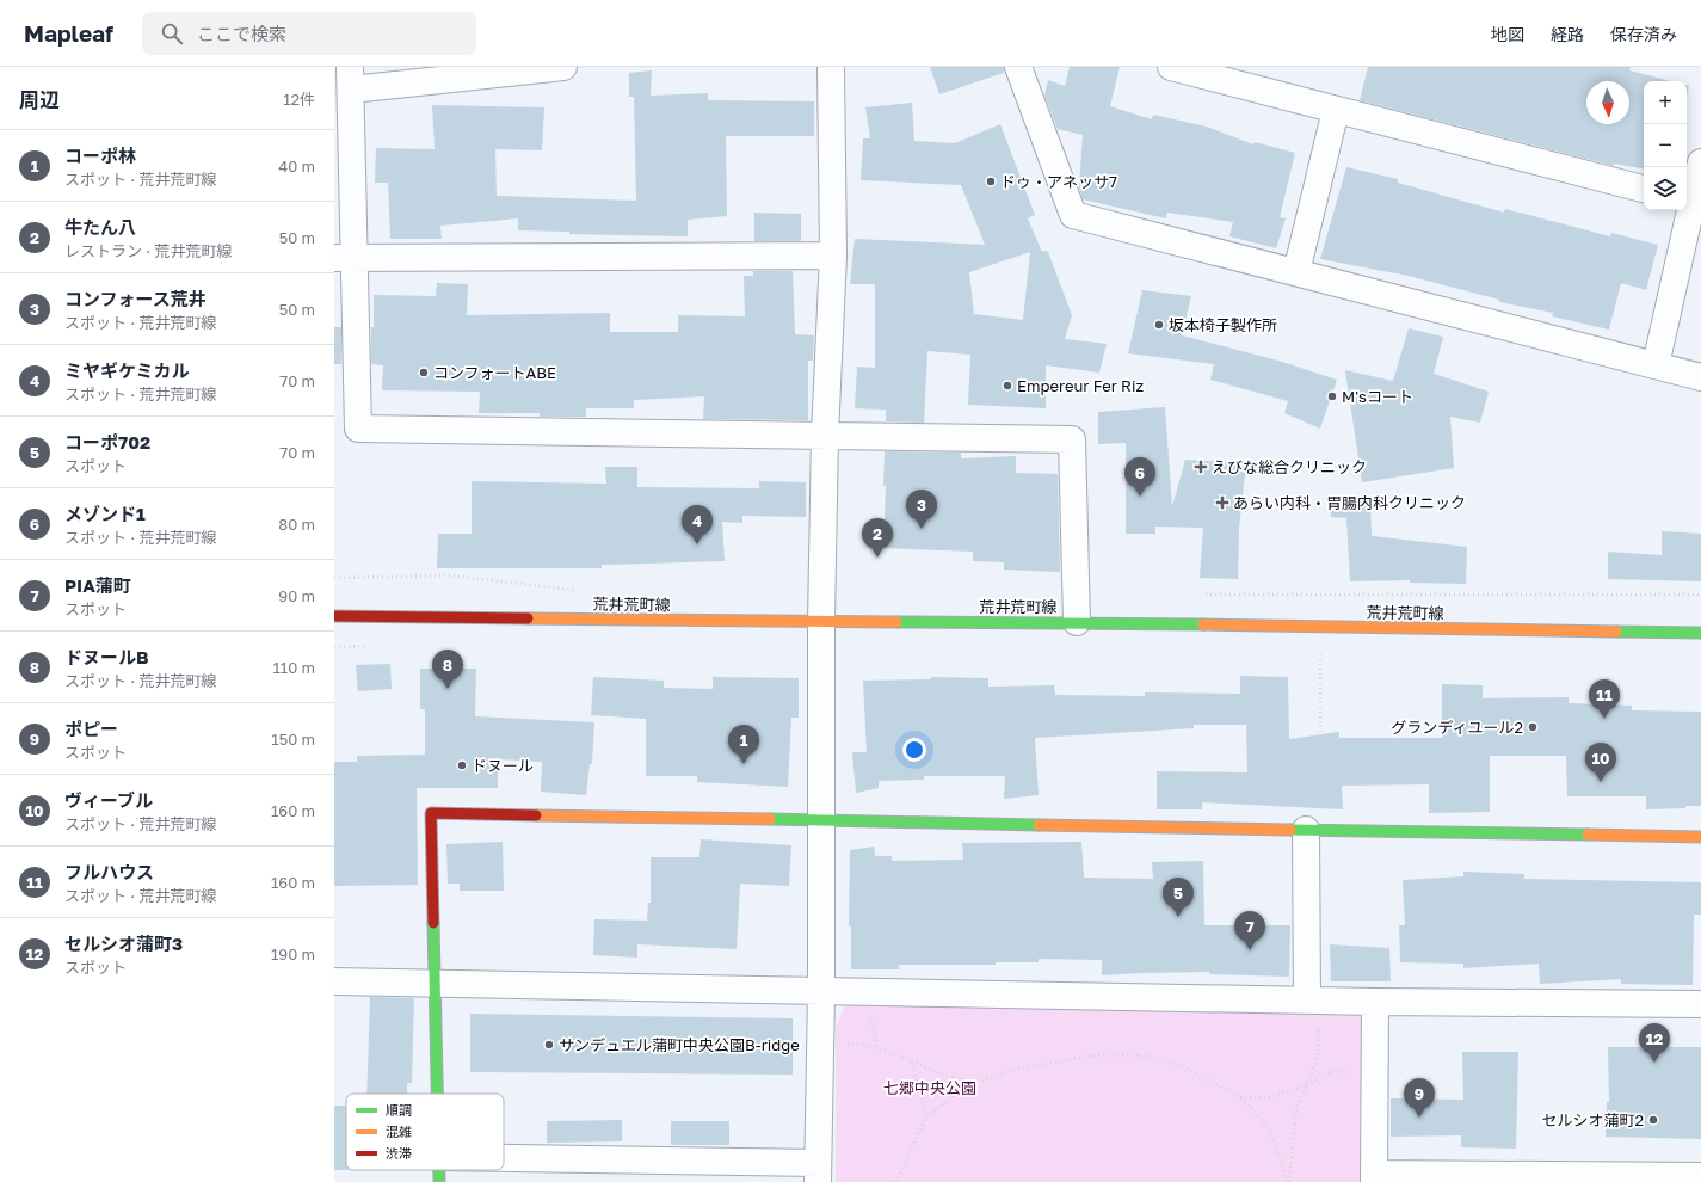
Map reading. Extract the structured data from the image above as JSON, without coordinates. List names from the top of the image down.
{
  "streets": {
    "street": ["荒井荒町線"]
  },
  "parks": ["七郷中央公園"],
  "places": {
    "other": [
      "ドゥ・アネッサ7",
      "坂本椅子製作所",
      "コンフォートABE",
      "Empereur Fer Riz",
      "M'sコート",
      "グランディユール2",
      "ドヌール",
      "サンデュエル蒲町中央公園B-ridge",
      "セルシオ蒲町2"
    ],
    "health": ["えびな総合クリニック", "あらい内科・胃腸内科クリニック"]
  },
  "legend": ["順調", "混雑", "渋滞"],
  "north": "bottom",
  "page": {
    "header": "Mapleaf",
    "search": "ここで検索",
    "nav": ["地図", "経路", "保存済み"],
    "heading": ["周辺", "12件"],
    "map_buttons": ["+", "−"],
    "list": [
      {
        "mark": "1",
        "name": "コーポ林",
        "note": "スポット · 荒井荒町線",
        "value": "40 m"
      },
      {
        "mark": "2",
        "name": "牛たん八",
        "note": "レストラン · 荒井荒町線",
        "value": "50 m"
      },
      {
        "mark": "3",
        "name": "コンフォース荒井",
        "note": "スポット · 荒井荒町線",
        "value": "50 m"
      },
      {
        "mark": "4",
        "name": "ミヤギケミカル",
        "note": "スポット · 荒井荒町線",
        "value": "70 m"
      },
      {
        "mark": "5",
        "name": "コーポ702",
        "note": "スポット",
        "value": "70 m"
      },
      {
        "mark": "6",
        "name": "メゾンド1",
        "note": "スポット · 荒井荒町線",
        "value": "80 m"
      },
      {
        "mark": "7",
        "name": "PIA蒲町",
        "note": "スポット",
        "value": "90 m"
      },
      {
        "mark": "8",
        "name": "ドヌールB",
        "note": "スポット · 荒井荒町線",
        "value": "110 m"
      },
      {
        "mark": "9",
        "name": "ポピー",
        "note": "スポット",
        "value": "150 m"
      },
      {
        "mark": "10",
        "name": "ヴィーブル",
        "note": "スポット · 荒井荒町線",
        "value": "160 m"
      },
      {
        "mark": "11",
        "name": "フルハウス",
        "note": "スポット · 荒井荒町線",
        "value": "160 m"
      },
      {
        "mark": "12",
        "name": "セルシオ蒲町3",
        "note": "スポット",
        "value": "190 m"
      }
    ],
    "pins": [
      "6",
      "3",
      "4",
      "2",
      "8",
      "11",
      "1",
      "10",
      "5",
      "7",
      "12",
      "9"
    ]
  }
}
